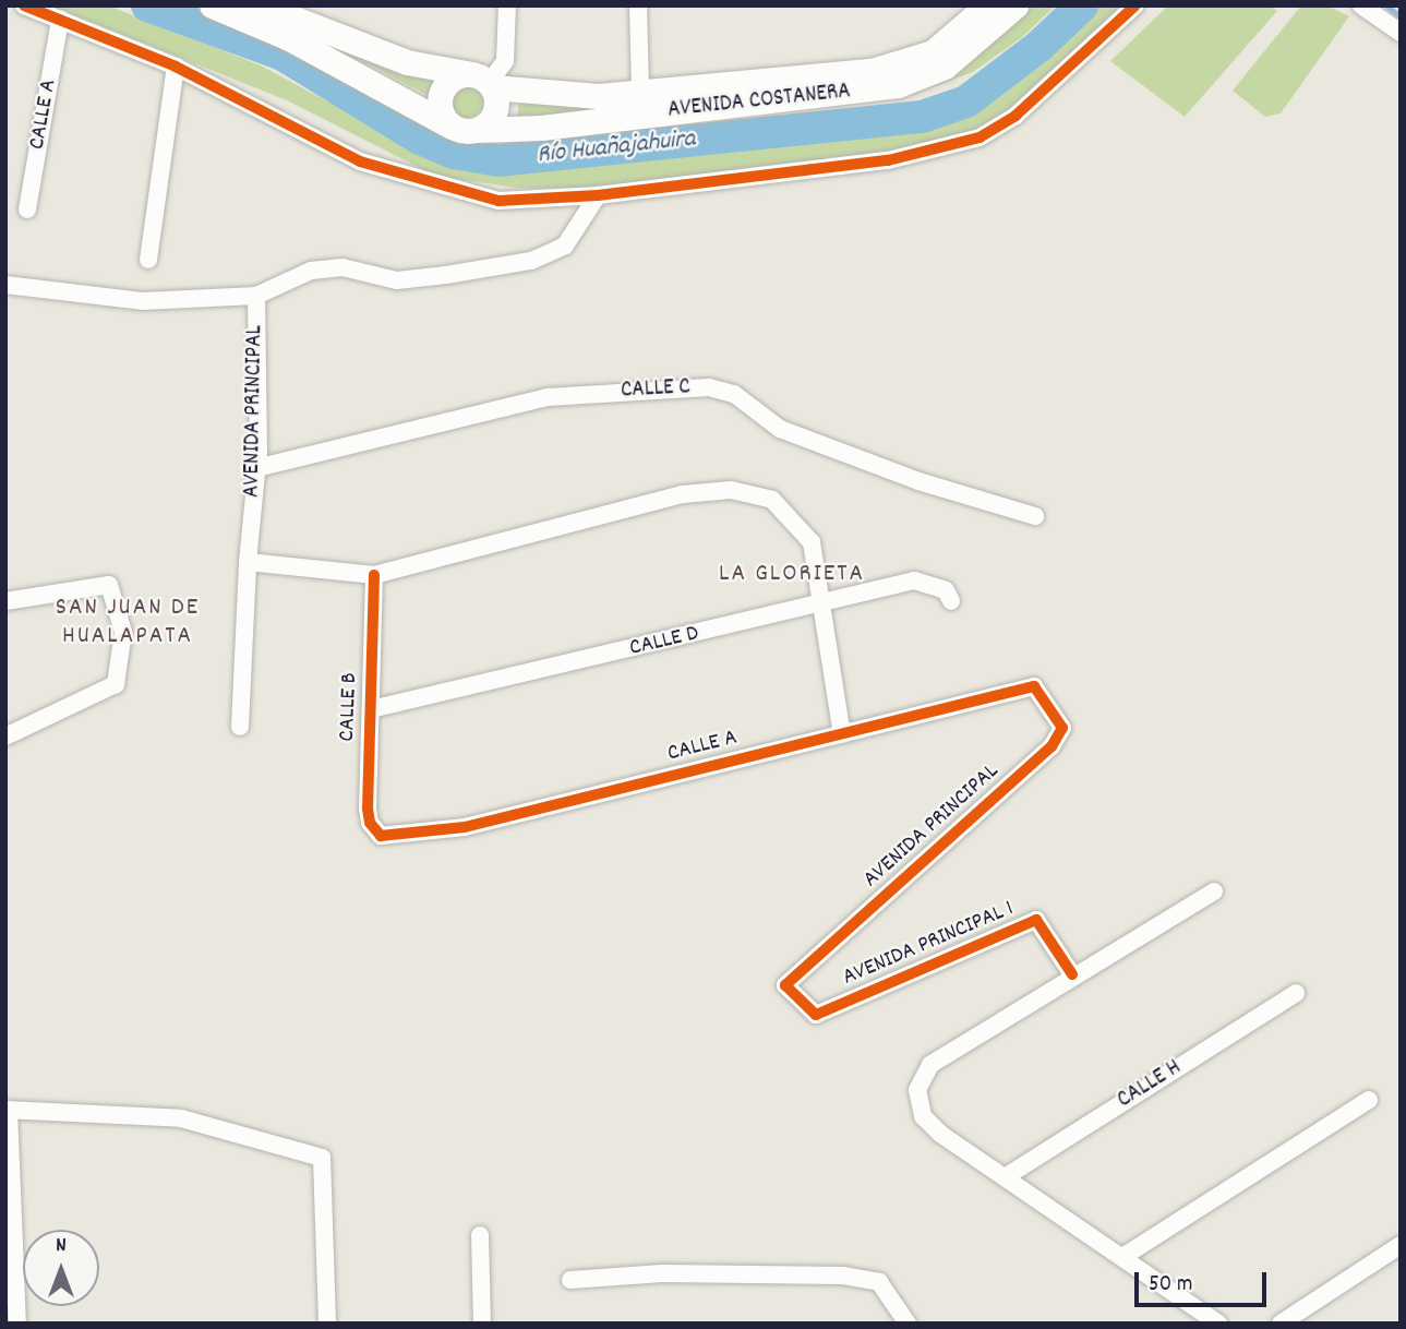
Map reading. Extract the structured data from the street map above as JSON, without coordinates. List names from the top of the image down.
{
  "streets": {
    "main road": ["AVENIDA COSTANERA"],
    "street": [
      "CALLE A",
      "CALLE C",
      "AVENIDA PRINCIPAL",
      "CALLE D",
      "CALLE B",
      "AVENIDA PRINCIPAL 1",
      "CALLE H"
    ]
  },
  "crossings": [
    ["CALLE A", "AVENIDA PRINCIPAL"],
    ["CALLE A", "CALLE B"],
    ["CALLE C", "AVENIDA PRINCIPAL"],
    ["AVENIDA PRINCIPAL", "AVENIDA PRINCIPAL 1"],
    ["CALLE D", "CALLE B"]
  ],
  "districts": ["LA GLORIETA", "SAN JUAN DE HUALAPATA"],
  "water": ["Río Huañajahuira"],
  "scale_bar": "50 m",
  "north": "top"
}
